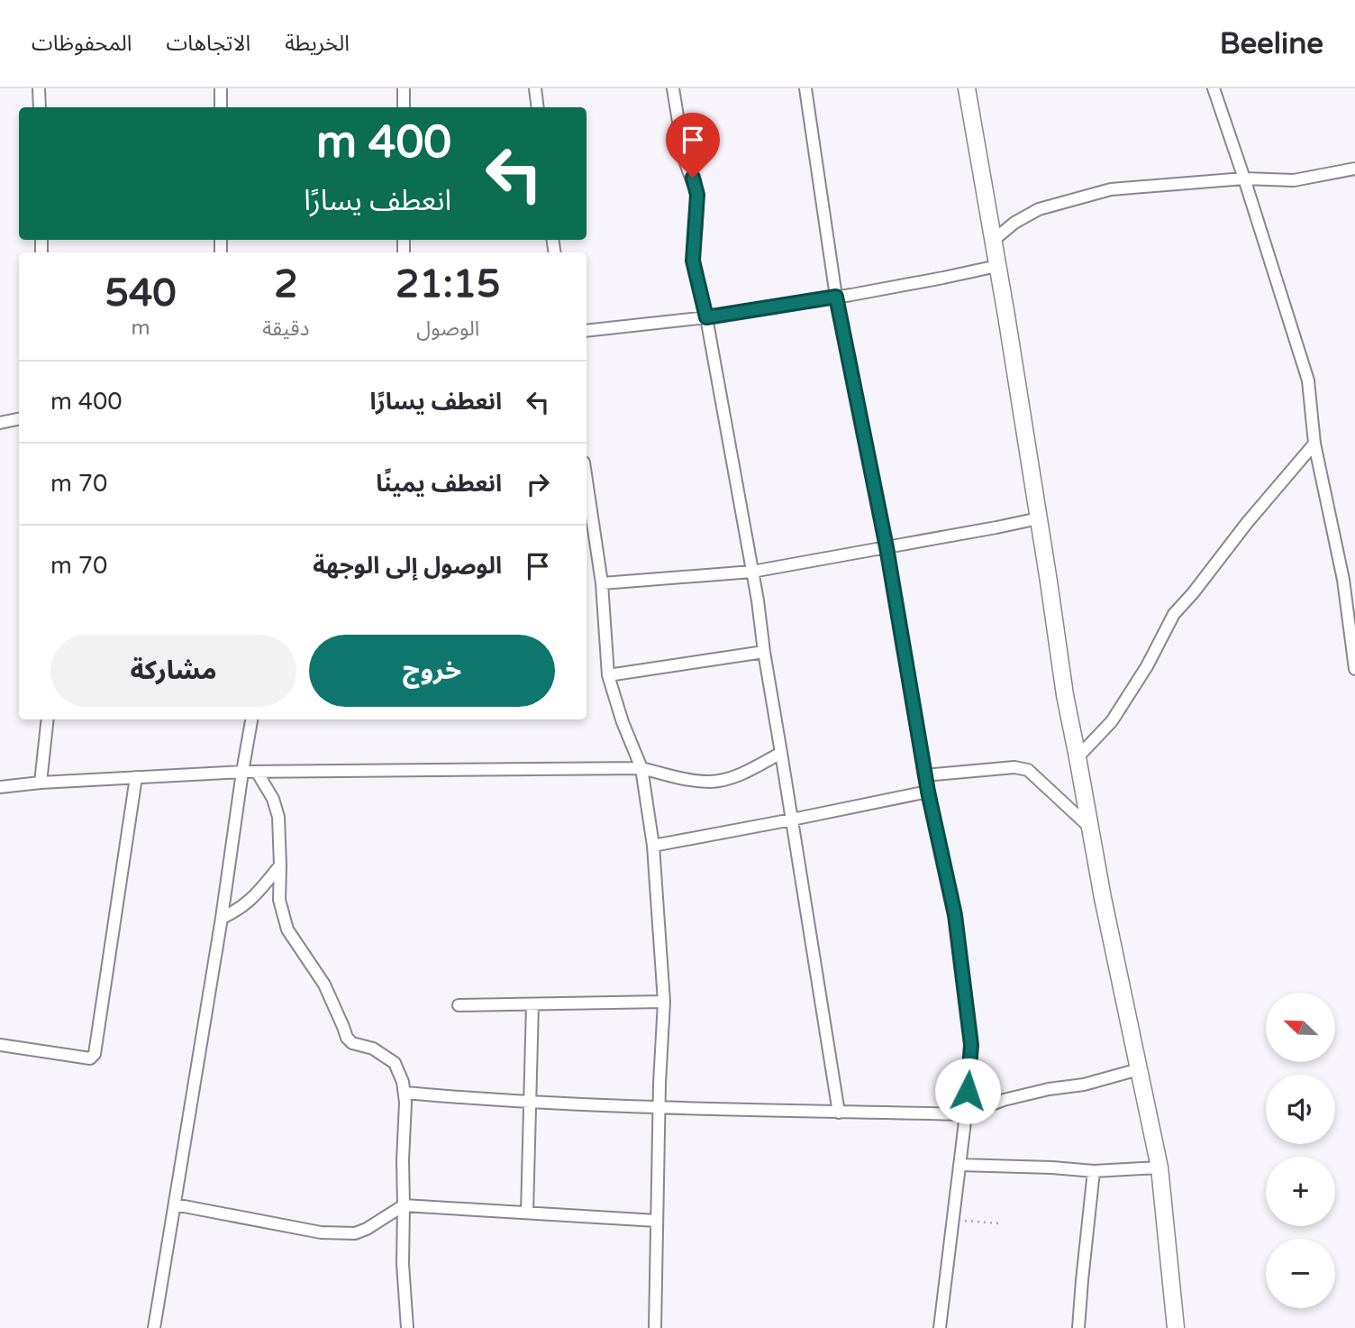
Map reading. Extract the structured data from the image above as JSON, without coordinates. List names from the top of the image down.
{
  "north": "top left",
  "page": {
    "header": "Beeline",
    "nav": ["الخريطة", "الاتجاهات", "المحفوظات"],
    "turn": ["400 m", "انعطف يسارًا"],
    "eta": [
      "21:15",
      "الوصول",
      "2",
      "دقيقة",
      "540",
      "m"
    ],
    "list": [
      {
        "name": "انعطف يسارًا",
        "value": "400 m"
      },
      {
        "name": "انعطف يمينًا",
        "value": "70 m"
      },
      {
        "name": "الوصول إلى الوجهة",
        "value": "70 m"
      }
    ],
    "buttons": ["خروج", "مشاركة"],
    "map_buttons": ["+", "−"]
  }
}
